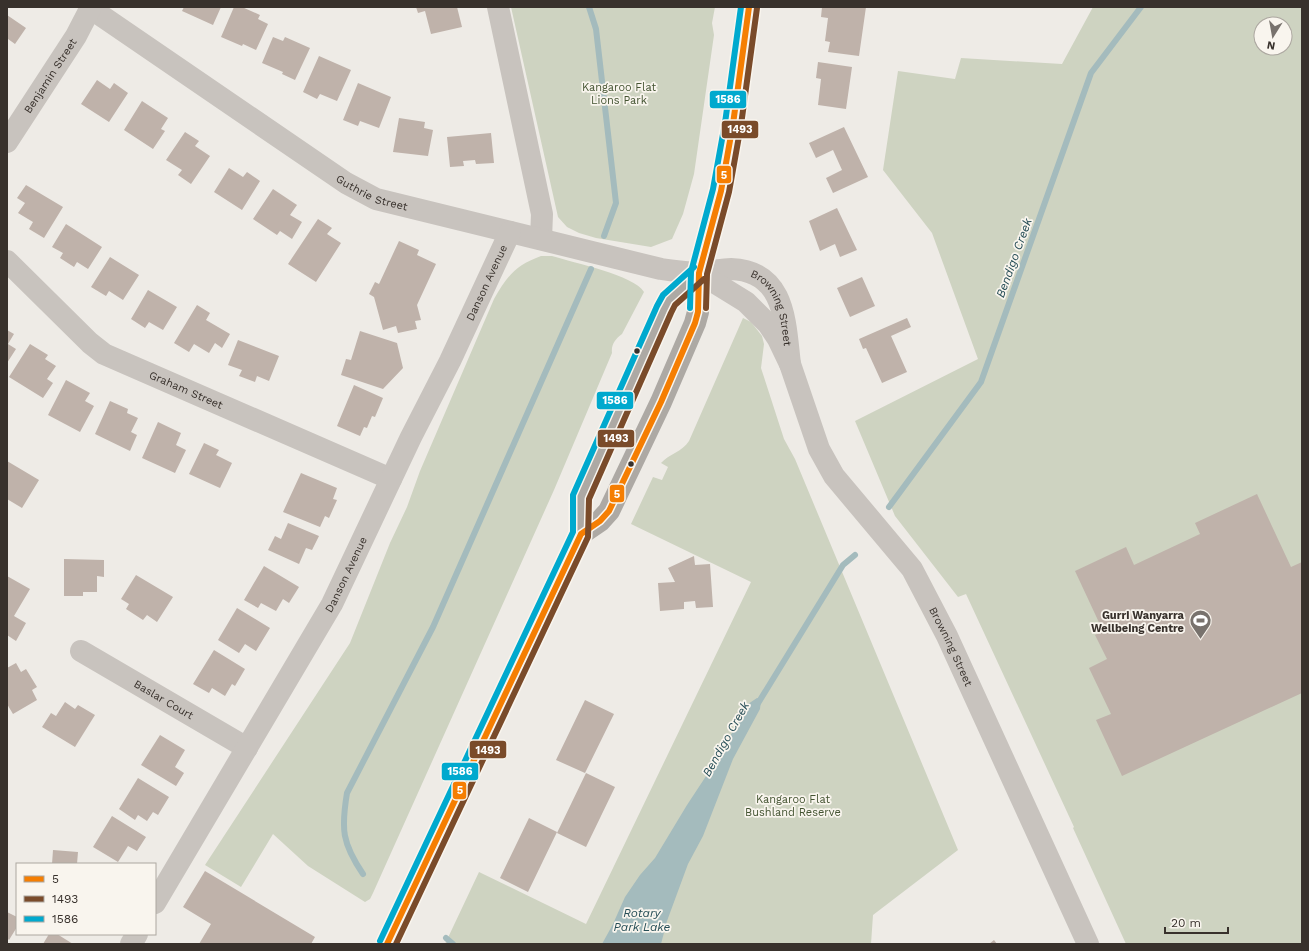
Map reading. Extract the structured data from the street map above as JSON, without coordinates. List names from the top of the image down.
{
  "streets": {
    "street": [
      "Benjamin Street",
      "Guthrie Street",
      "Danson Avenue",
      "Browning Street",
      "Graham Street",
      "Baslar Court"
    ]
  },
  "crossings": [
    ["Benjamin Street", "Guthrie Street"],
    ["Guthrie Street", "Danson Avenue"],
    ["Guthrie Street", "Browning Street"],
    ["Danson Avenue", "Graham Street"],
    ["Danson Avenue", "Baslar Court"]
  ],
  "water": ["Bendigo Creek", "Rotary Park Lake"],
  "parks": ["Kangaroo Flat Lions Park", "Kangaroo Flat Bushland Reserve"],
  "places": {
    "sports": ["Gurri Wanyarra Wellbeing Centre"]
  },
  "lines": ["transit line 5", "transit line 1586", "transit line 1493"],
  "legend": ["5", "1493", "1586"],
  "scale_bar": "20 m",
  "north": "bottom"
}
